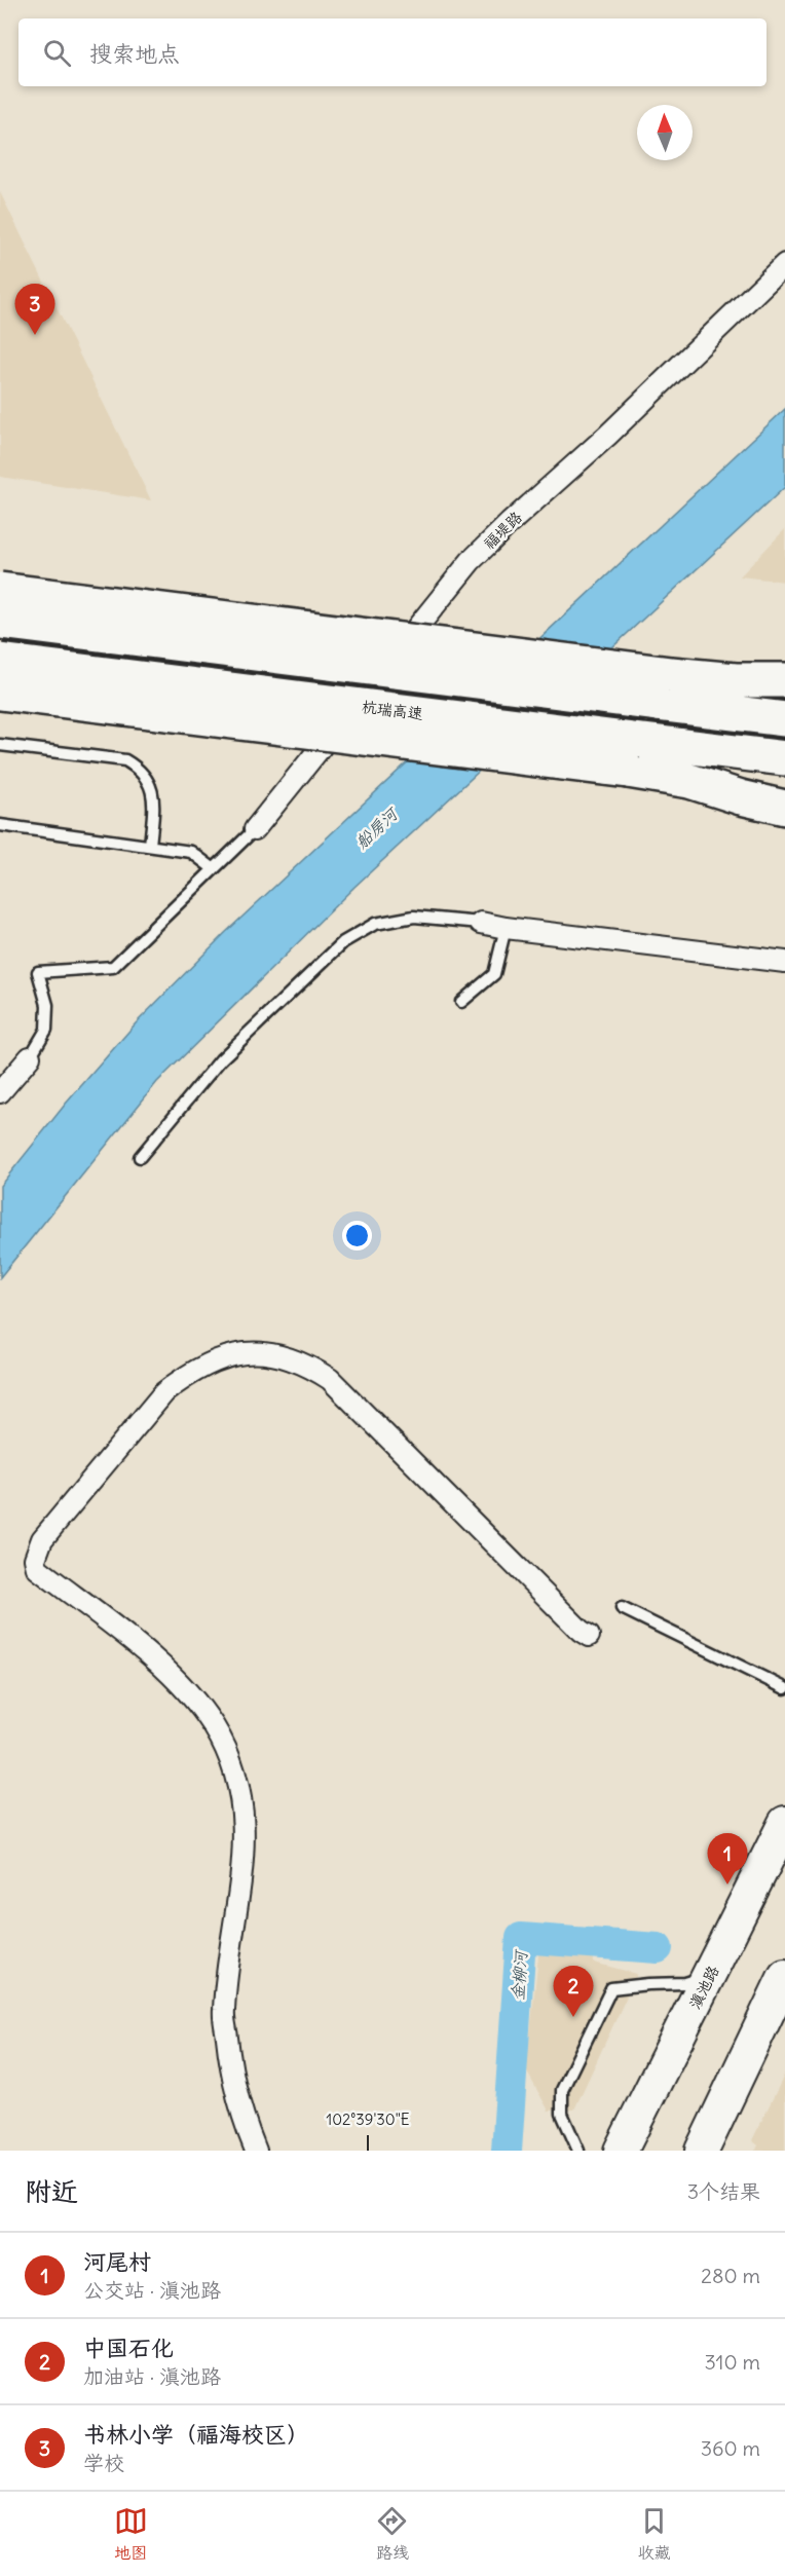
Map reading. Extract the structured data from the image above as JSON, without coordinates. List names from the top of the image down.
{
  "streets": {
    "highway": ["杭瑞高速"],
    "main road": ["滇池路"],
    "street": ["福堤路"]
  },
  "water": ["船房河", "金柳河"],
  "north": "top",
  "page": {
    "search": "搜索地点",
    "pins": ["3", "1", "2"],
    "heading": ["附近", "3个结果"],
    "list": [
      {
        "mark": "1",
        "name": "河尾村",
        "note": "公交站 · 滇池路",
        "value": "280 m"
      },
      {
        "mark": "2",
        "name": "中国石化",
        "note": "加油站 · 滇池路",
        "value": "310 m"
      },
      {
        "mark": "3",
        "name": "书林小学（福海校区）",
        "note": "学校",
        "value": "360 m"
      }
    ],
    "nav": ["地图", "路线", "收藏"]
  },
  "coordinates": ["102°39'30\"E"]
}
